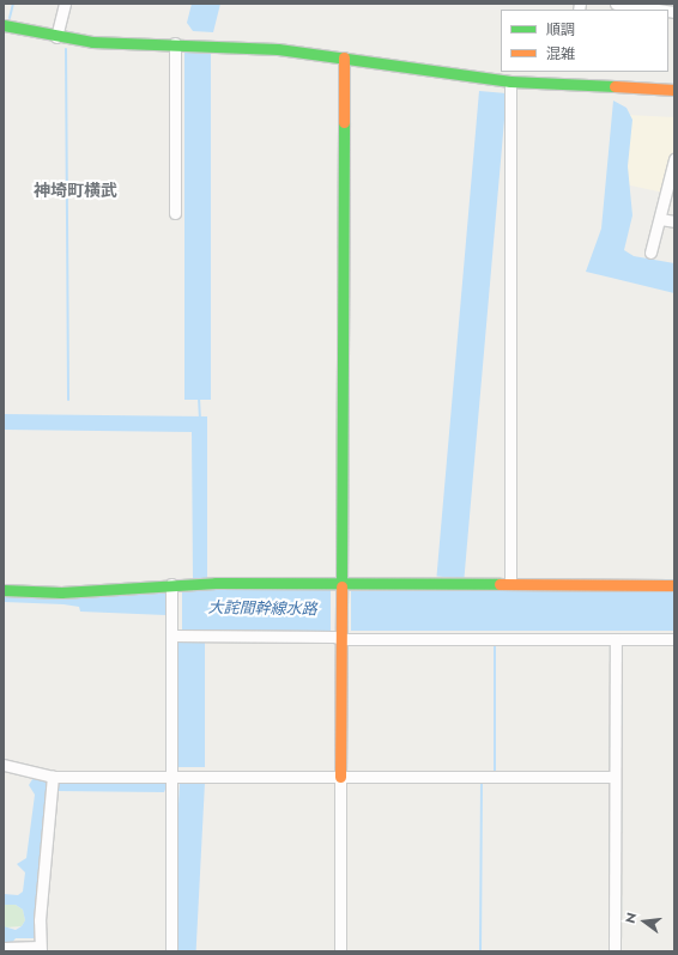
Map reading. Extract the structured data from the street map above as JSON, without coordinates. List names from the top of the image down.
{
  "districts": ["神埼町横武"],
  "water": ["大詫間幹線水路"],
  "legend": ["順調", "混雑"],
  "north": "left"
}
